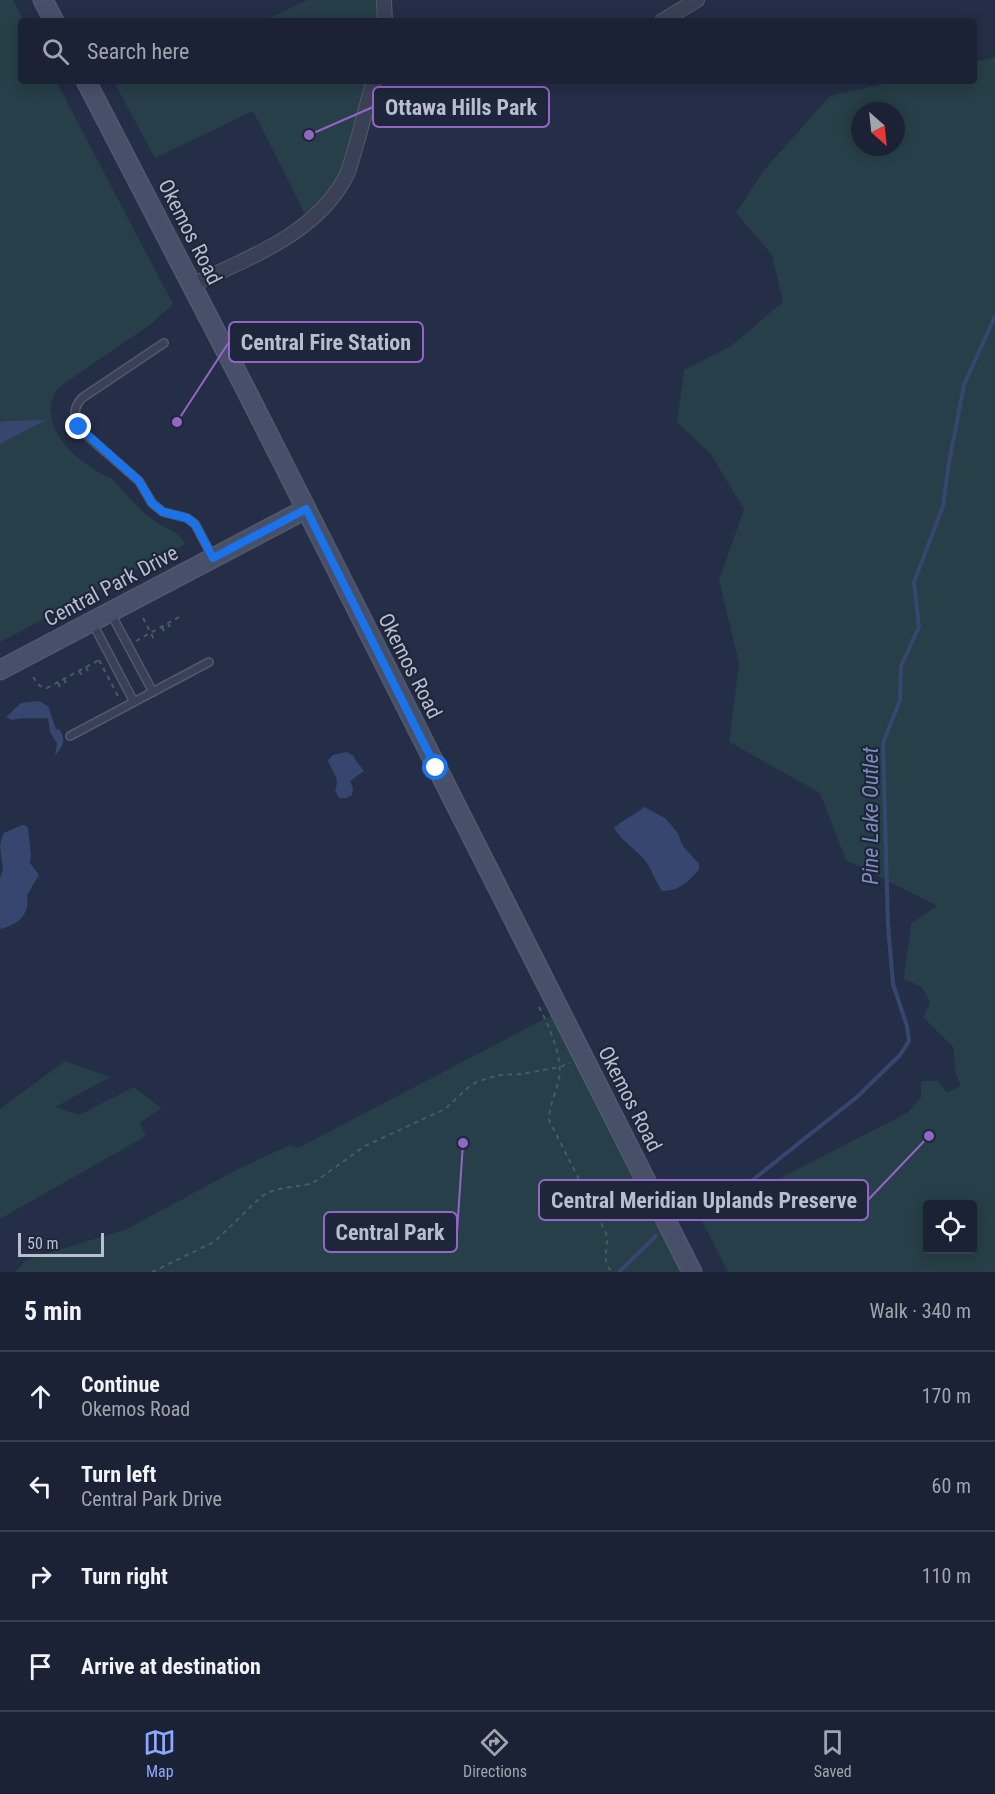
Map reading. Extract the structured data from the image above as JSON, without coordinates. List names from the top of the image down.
{
  "streets": {
    "street": ["Okemos Road", "Central Park Drive"]
  },
  "crossings": [
    ["Okemos Road", "Central Park Drive"]
  ],
  "water": ["Pine Lake Outlet"],
  "places": [
    "Ottawa Hills Park",
    "Central Fire Station",
    "Central Meridian Uplands Preserve",
    "Central Park"
  ],
  "scale_bar": "50 m",
  "north": "bottom right",
  "page": {
    "search": "Search here",
    "scale": "50 m",
    "heading": ["5 min", "Walk · 340 m"],
    "list": [
      ["Continue", "Okemos Road", "170 m"],
      ["Turn left", "Central Park Drive", "60 m"],
      ["Turn right", "110 m"],
      "Arrive at destination"
    ],
    "nav": ["Map", "Directions", "Saved"]
  }
}
